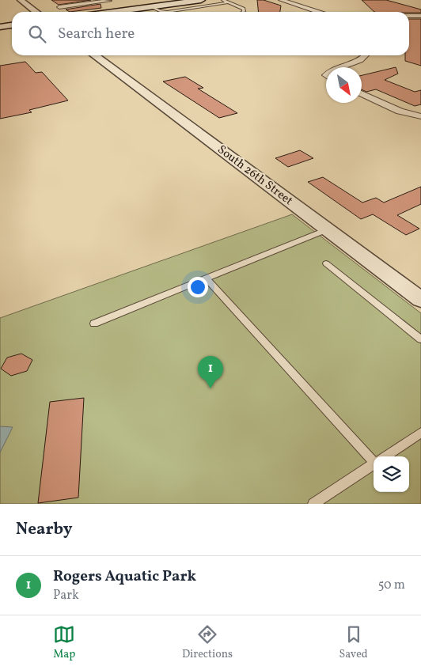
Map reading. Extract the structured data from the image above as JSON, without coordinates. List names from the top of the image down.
{
  "streets": {
    "street": ["South 26th Street"]
  },
  "north": "bottom right",
  "page": {
    "search": "Search here",
    "pins": "1",
    "heading": "Nearby",
    "list": [
      {
        "mark": "1",
        "name": "Rogers Aquatic Park",
        "note": "Park",
        "value": "50 m"
      }
    ],
    "nav": ["Map", "Directions", "Saved"]
  }
}
